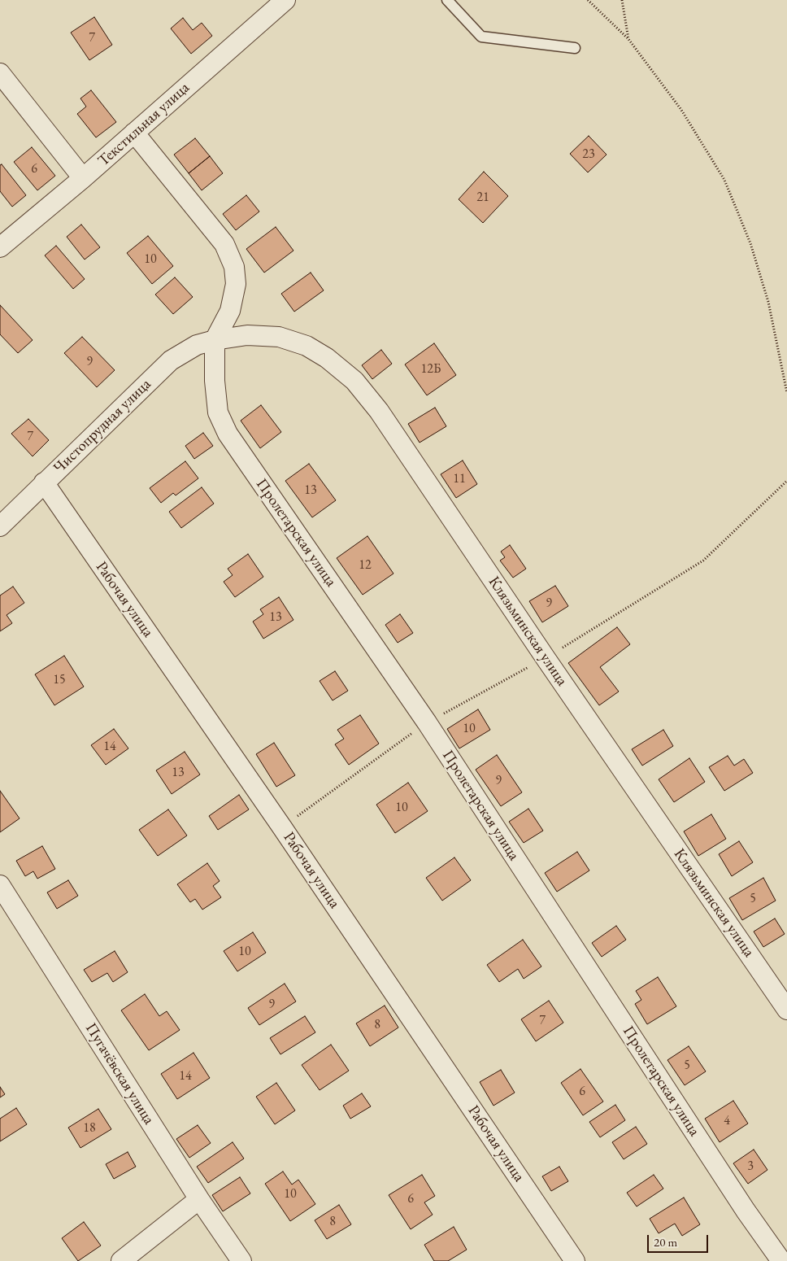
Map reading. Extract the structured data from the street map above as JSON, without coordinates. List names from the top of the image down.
{
  "streets": {
    "street": [
      "Текстильная улица",
      "Чистопрудная улица",
      "Пролетарская улица",
      "Рабочая улица",
      "Клязьминская улица",
      "Пугачёвская улица"
    ]
  },
  "crossings": [
    ["Чистопрудная улица", "Пролетарская улица"],
    ["Чистопрудная улица", "Рабочая улица"],
    ["Чистопрудная улица", "Клязьминская улица"],
    ["Пролетарская улица", "Клязьминская улица"]
  ],
  "house_numbers": [
    "7",
    "23",
    "6",
    "21",
    "10",
    "9",
    "12Б",
    "7",
    "11",
    "13",
    "12",
    "9",
    "13",
    "15",
    "10",
    "14",
    "13",
    "9",
    "10",
    "5",
    "10",
    "9",
    "7",
    "8",
    "5",
    "14",
    "6",
    "4",
    "18",
    "3",
    "10",
    "6",
    "8"
  ],
  "scale_bar": "20 m"
}
